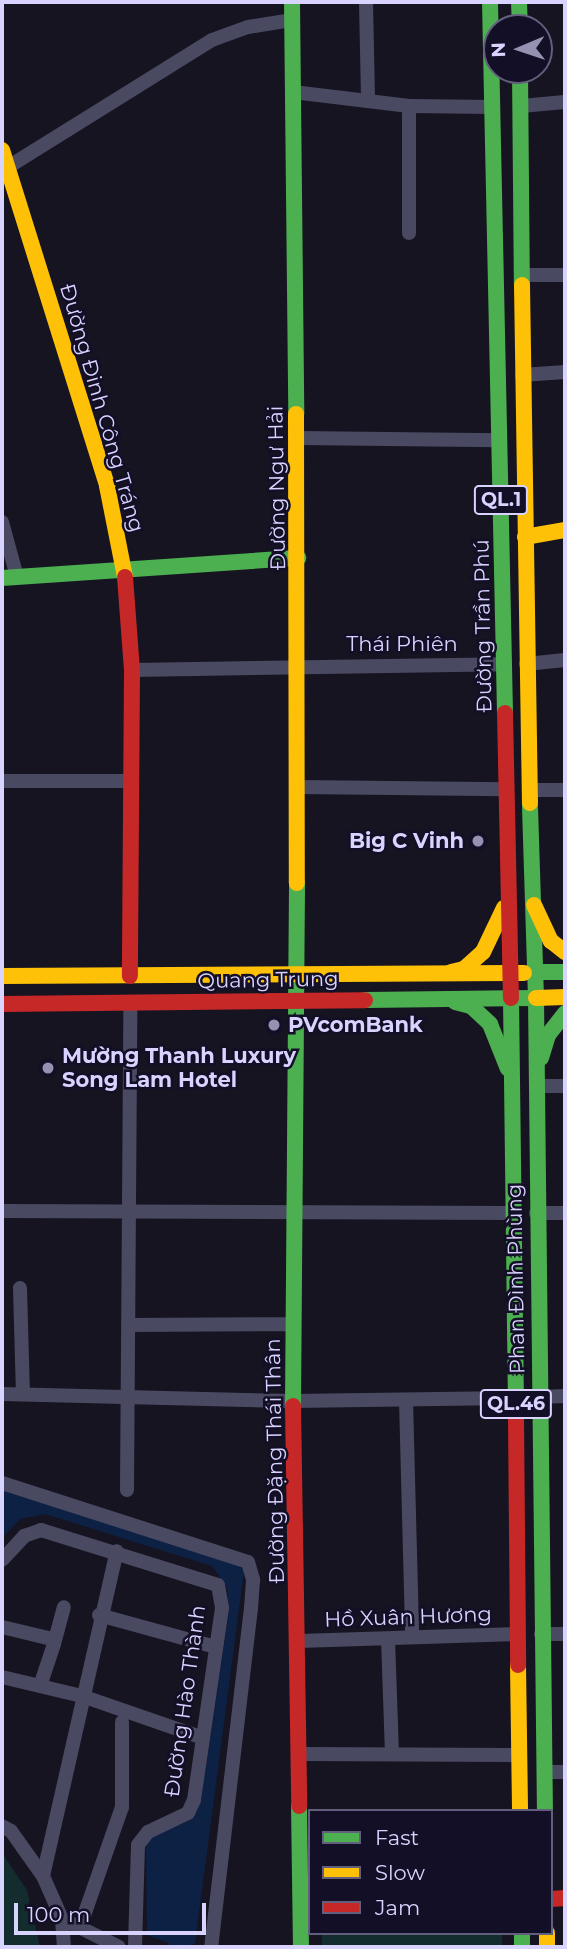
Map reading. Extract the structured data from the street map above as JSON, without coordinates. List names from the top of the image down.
{
  "streets": {
    "main road": [
      "Đường Đinh Công Tráng",
      "Đường Ngư Hải",
      "QL.1",
      "Đường Trần Phú",
      "Quang Trung",
      "Phan Đình Phùng",
      "QL.46",
      "Đường Đặng Thái Thân"
    ],
    "street": ["Thái Phiên", "Hồ Xuân Hương", "Đường Hào Thành"]
  },
  "crossings": [
    ["Đường Đinh Công Tráng", "Thái Phiên"],
    ["Đường Đinh Công Tráng", "Quang Trung"],
    ["Đường Ngư Hải", "Thái Phiên"],
    ["Đường Ngư Hải", "Quang Trung"],
    ["Đường Ngư Hải", "Đường Đặng Thái Thân"],
    ["Đường Trần Phú", "Thái Phiên"],
    ["Đường Trần Phú", "Quang Trung"],
    ["Đường Trần Phú", "Phan Đình Phùng"],
    ["Quang Trung", "Phan Đình Phùng"],
    ["Quang Trung", "Đường Đặng Thái Thân"],
    ["Phan Đình Phùng", "Hồ Xuân Hương"],
    ["Đường Đặng Thái Thân", "Hồ Xuân Hương"]
  ],
  "places": ["Big C Vinh", "PVcomBank", "Mường Thanh Luxury Song Lam Hotel"],
  "legend": ["Fast", "Slow", "Jam"],
  "scale_bar": "100 m",
  "north": "left"
}
